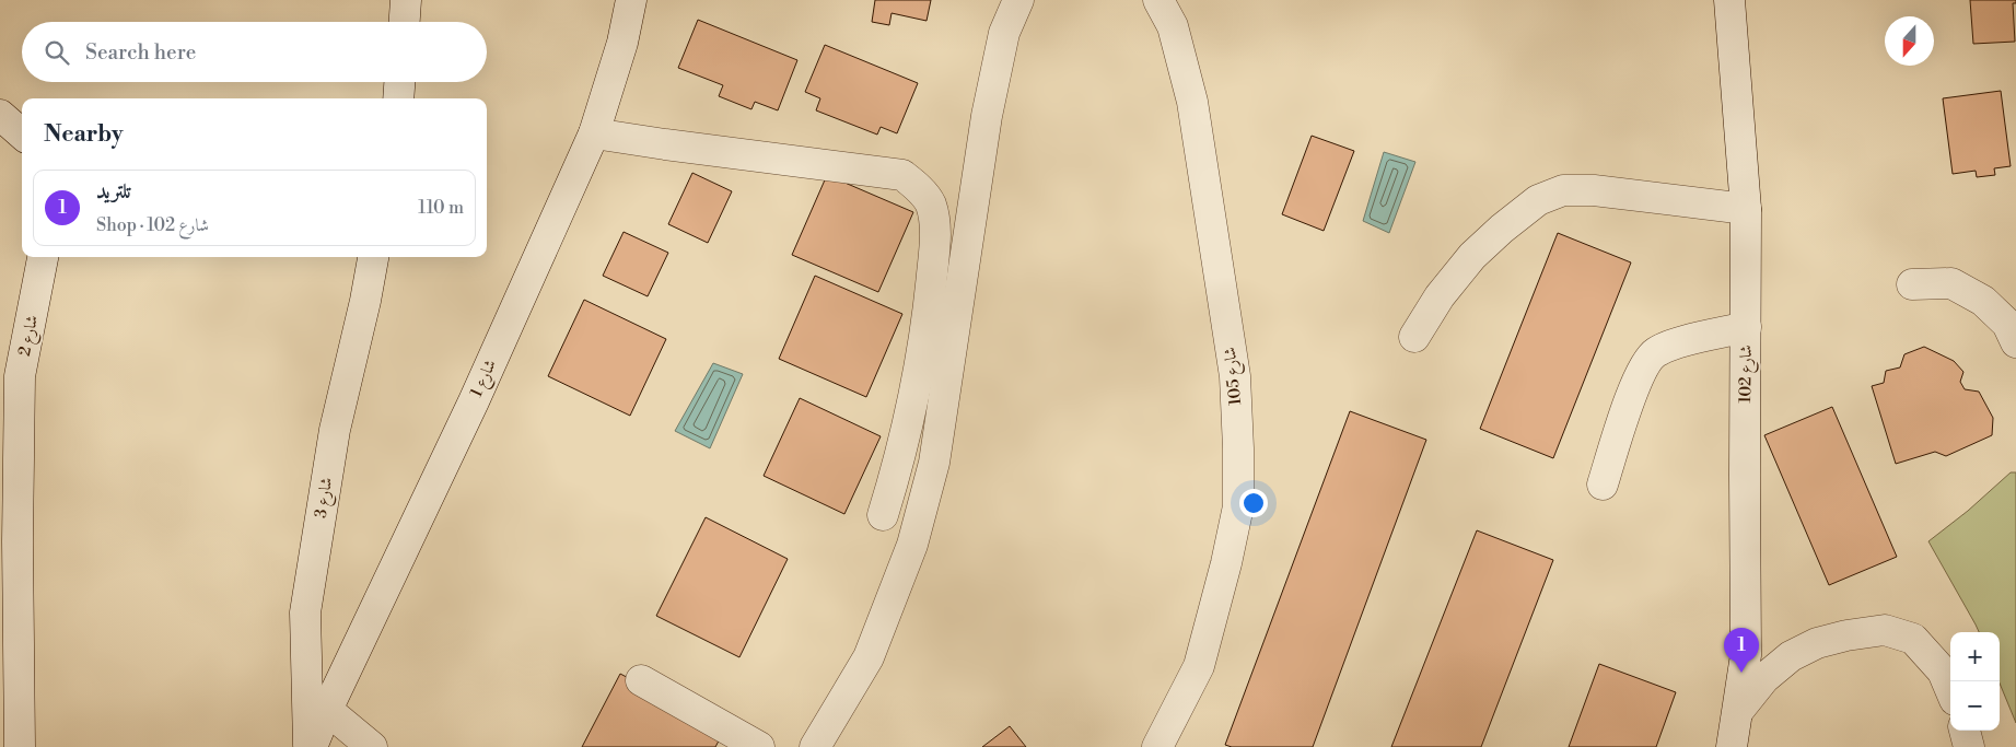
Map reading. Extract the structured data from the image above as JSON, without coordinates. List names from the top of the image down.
{
  "streets": {
    "street": [
      "شارع 2",
      "شارع 102",
      "شارع 105",
      "شارع 1",
      "شارع 3"
    ]
  },
  "crossings": [
    ["شارع 1", "شارع 3"]
  ],
  "north": "bottom",
  "page": {
    "search": "Search here",
    "heading": "Nearby",
    "list": [
      {
        "mark": "1",
        "name": "تلتريد",
        "note": "Shop · شارع 102",
        "value": "110 m"
      }
    ],
    "pins": "1",
    "map_buttons": ["+", "−"]
  }
}
